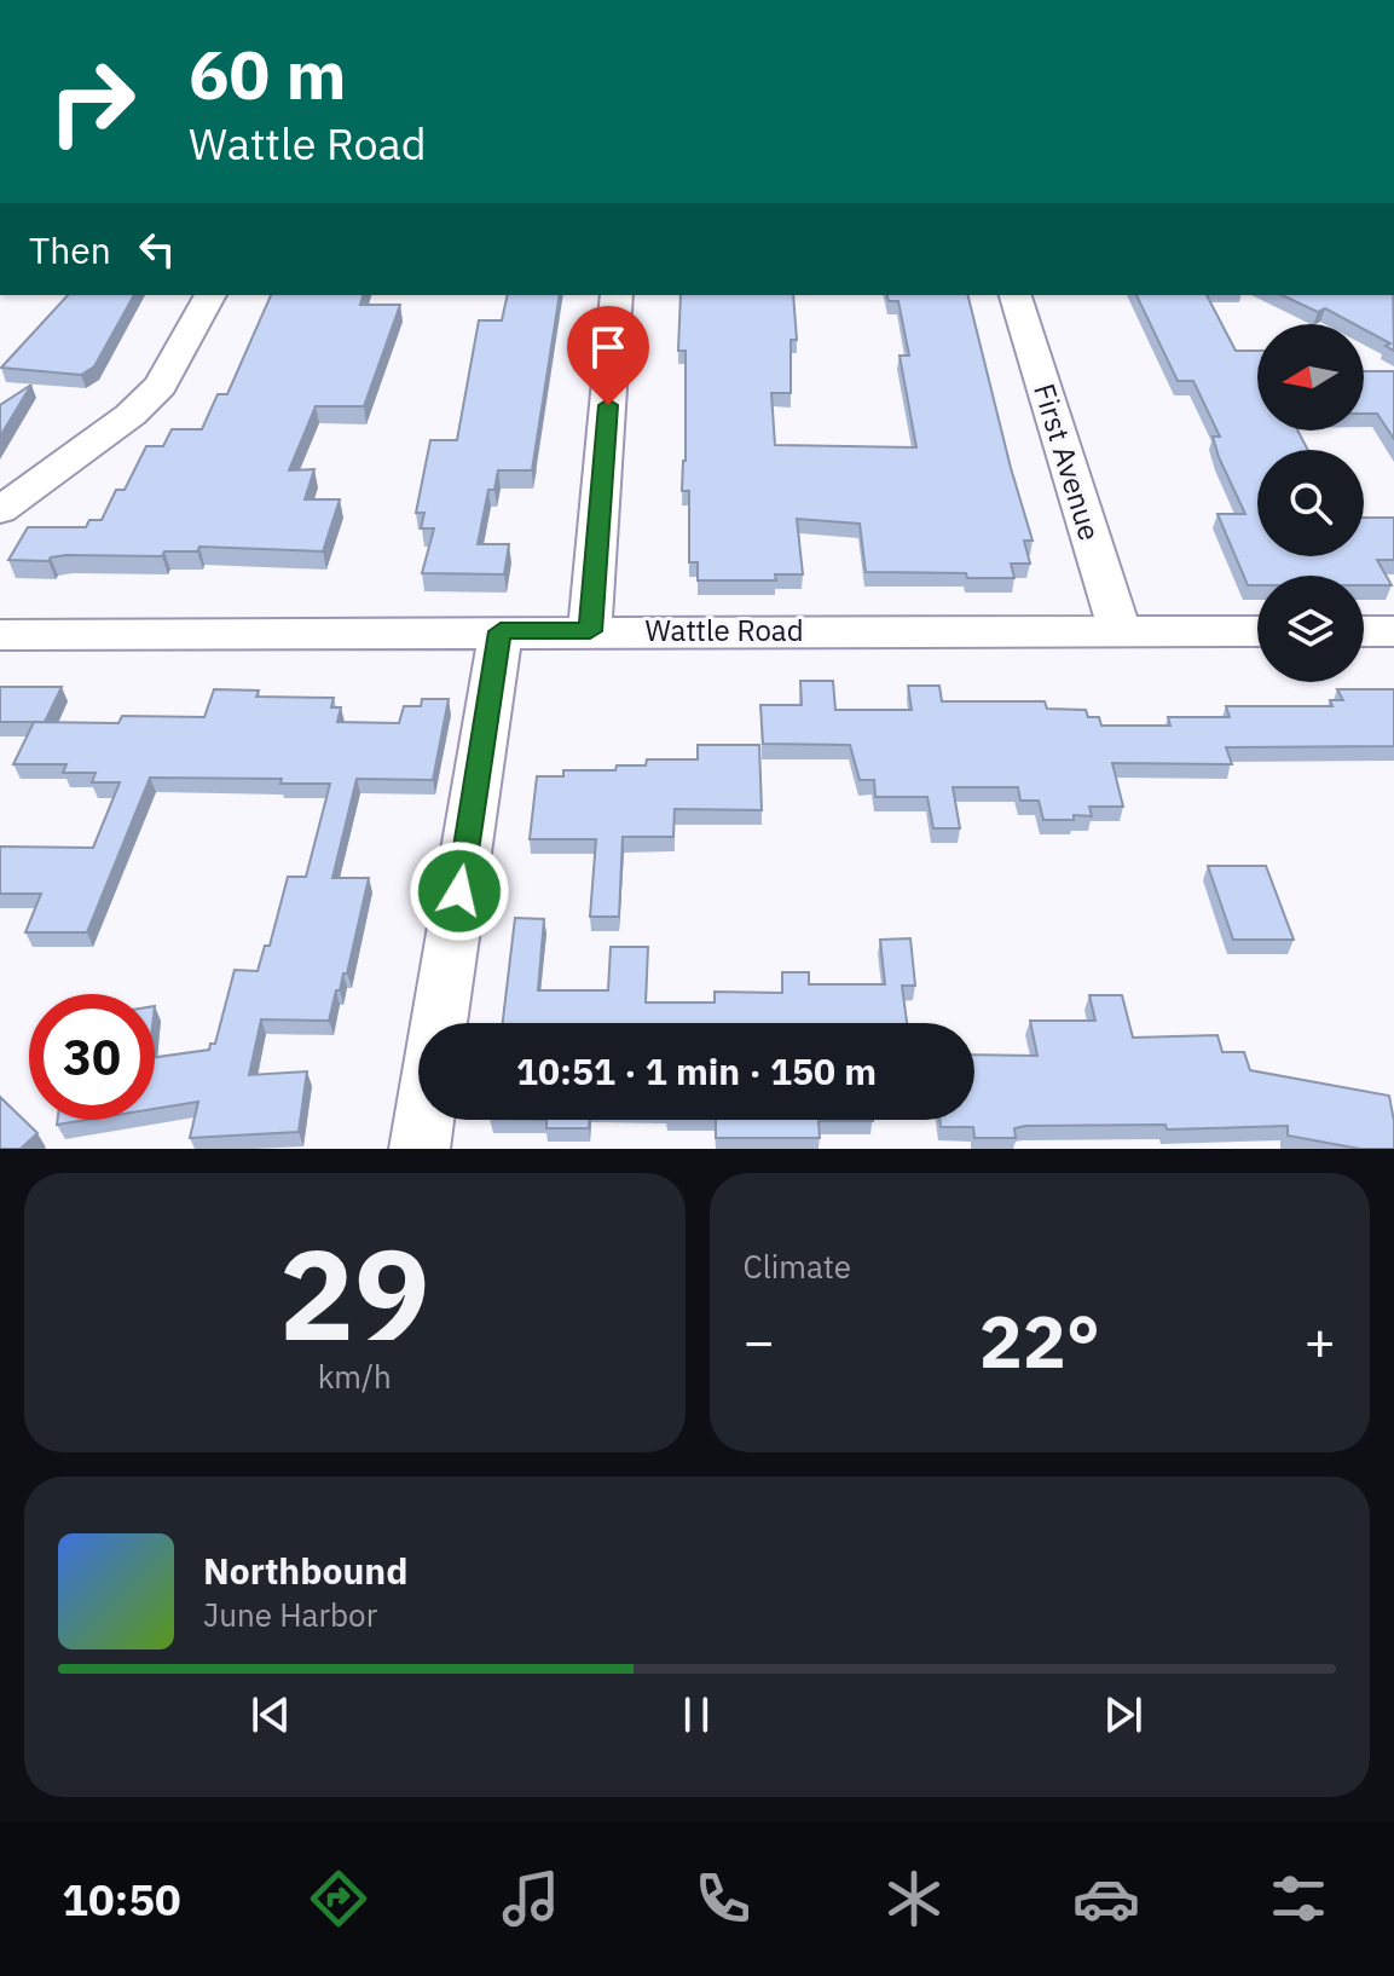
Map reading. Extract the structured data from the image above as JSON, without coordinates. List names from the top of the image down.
{
  "streets": {
    "street": ["First Avenue", "Wattle Road"]
  },
  "crossings": [
    ["First Avenue", "Wattle Road"]
  ],
  "north": "left",
  "page": {
    "turn": ["60 m", "Wattle Road"],
    "then": "Then",
    "limit": "30",
    "trip": "10:51 · 1 min · 150 m",
    "tile": [
      ["29", "km/h"],
      "Climate"
    ],
    "heat": ["−", "22°", "+"],
    "song": ["Northbound", "June Harbor"],
    "tabs": "10:50"
  }
}
